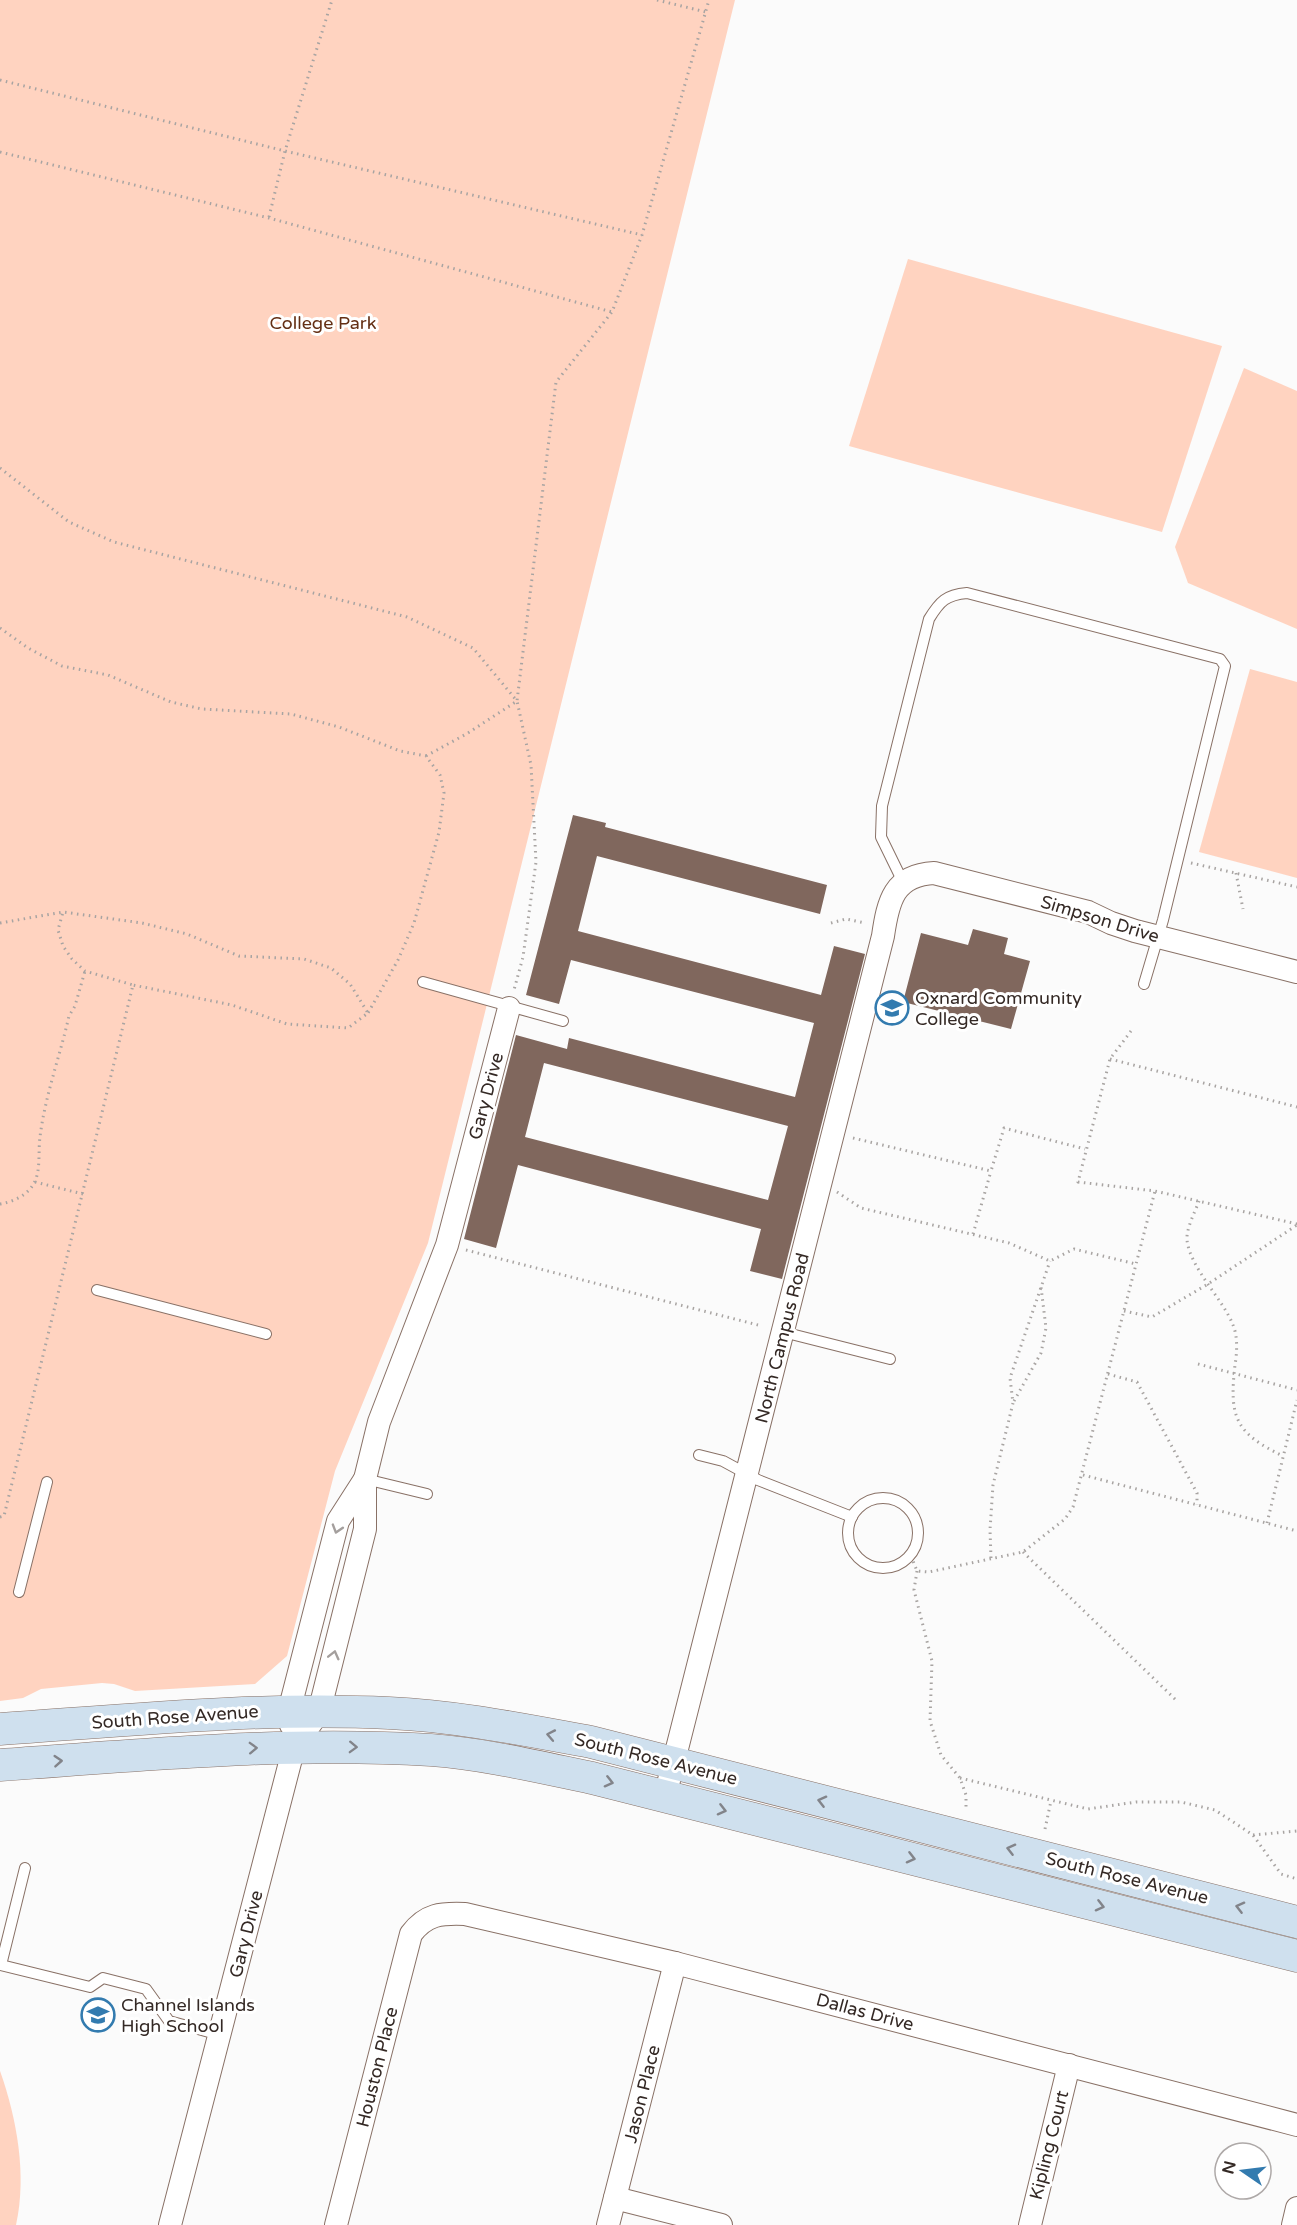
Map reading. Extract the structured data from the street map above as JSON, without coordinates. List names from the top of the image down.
{
  "streets": {
    "main road": ["South Rose Avenue"],
    "street": [
      "Simpson Drive",
      "Gary Drive",
      "North Campus Road",
      "Dallas Drive",
      "Houston Place",
      "Jason Place",
      "Kipling Court"
    ]
  },
  "crossings": [
    ["Simpson Drive", "North Campus Road"],
    ["Gary Drive", "South Rose Avenue"],
    ["North Campus Road", "South Rose Avenue"],
    ["Dallas Drive", "Houston Place"],
    ["Dallas Drive", "Jason Place"],
    ["Dallas Drive", "Kipling Court"]
  ],
  "parks": ["College Park"],
  "places": {
    "school or university": ["Oxnard Community College", "Channel Islands High School"]
  },
  "north": "left"
}
